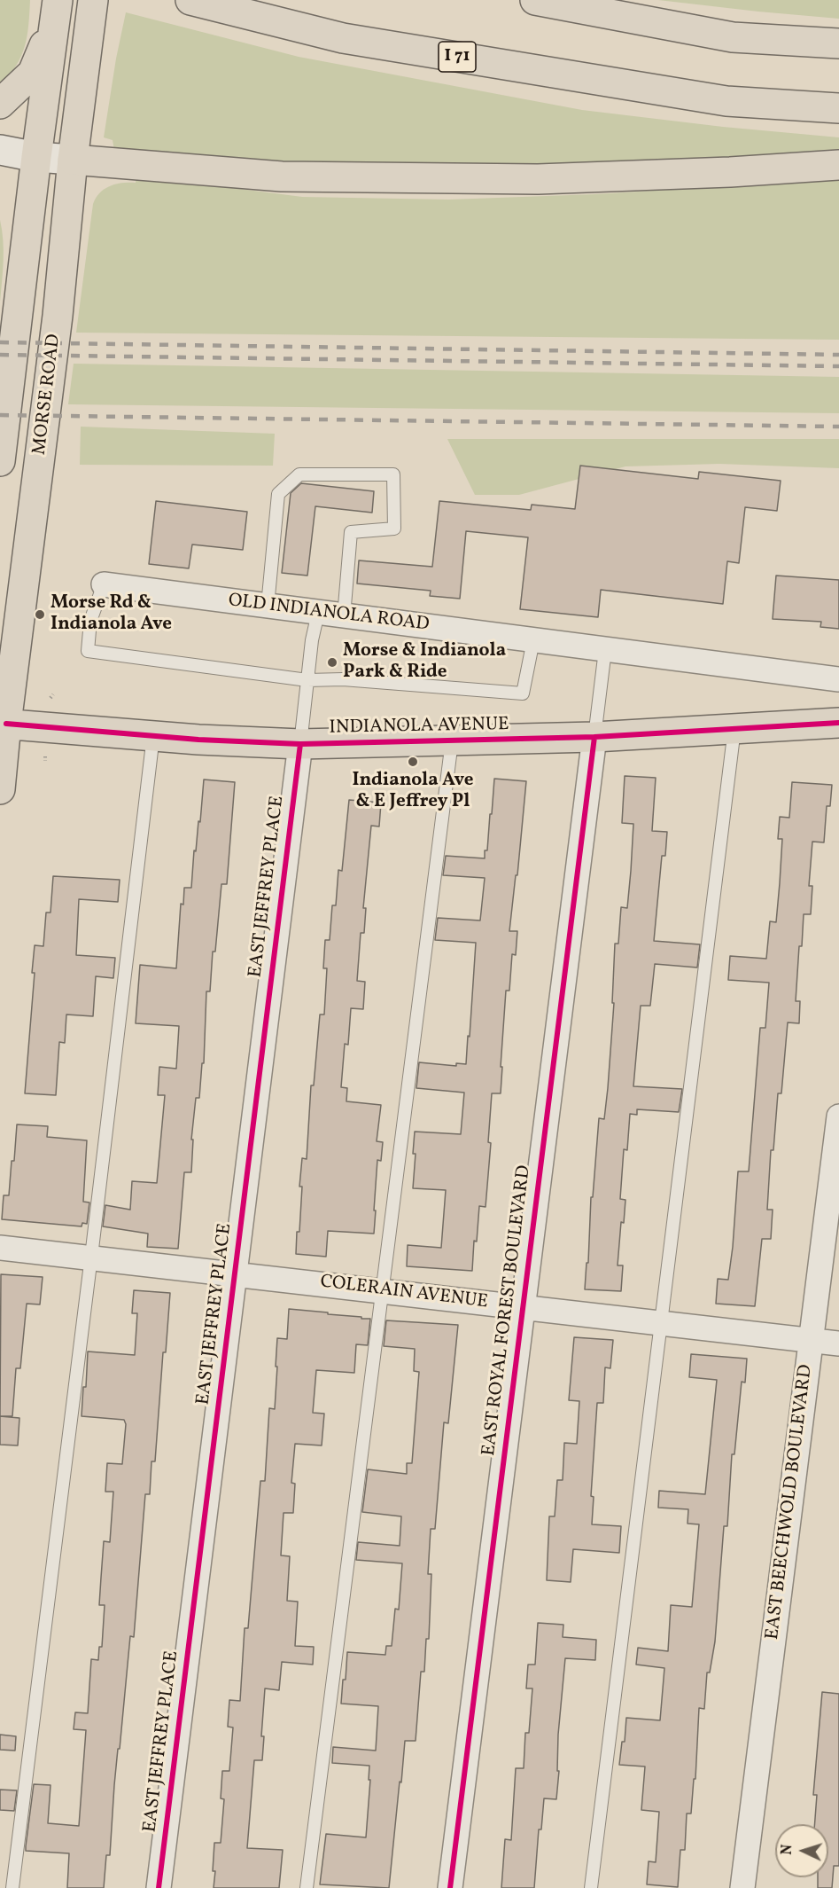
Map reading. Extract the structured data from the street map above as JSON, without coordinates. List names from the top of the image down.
{
  "streets": {
    "main road": ["I 71", "MORSE ROAD", "INDIANOLA AVENUE"],
    "street": [
      "OLD INDIANOLA ROAD",
      "EAST JEFFREY PLACE",
      "COLERAIN AVENUE",
      "EAST ROYAL FOREST BOULEVARD",
      "EAST BEECHWOLD BOULEVARD"
    ]
  },
  "crossings": [
    ["MORSE ROAD", "INDIANOLA AVENUE"],
    ["INDIANOLA AVENUE", "EAST JEFFREY PLACE"],
    ["INDIANOLA AVENUE", "EAST ROYAL FOREST BOULEVARD"],
    ["EAST JEFFREY PLACE", "COLERAIN AVENUE"],
    ["COLERAIN AVENUE", "EAST ROYAL FOREST BOULEVARD"],
    ["COLERAIN AVENUE", "EAST BEECHWOLD BOULEVARD"]
  ],
  "places": ["Morse Rd & Indianola Ave", "Morse & Indianola Park & Ride", "Indianola Ave & E Jeffrey Pl"],
  "north": "left"
}
